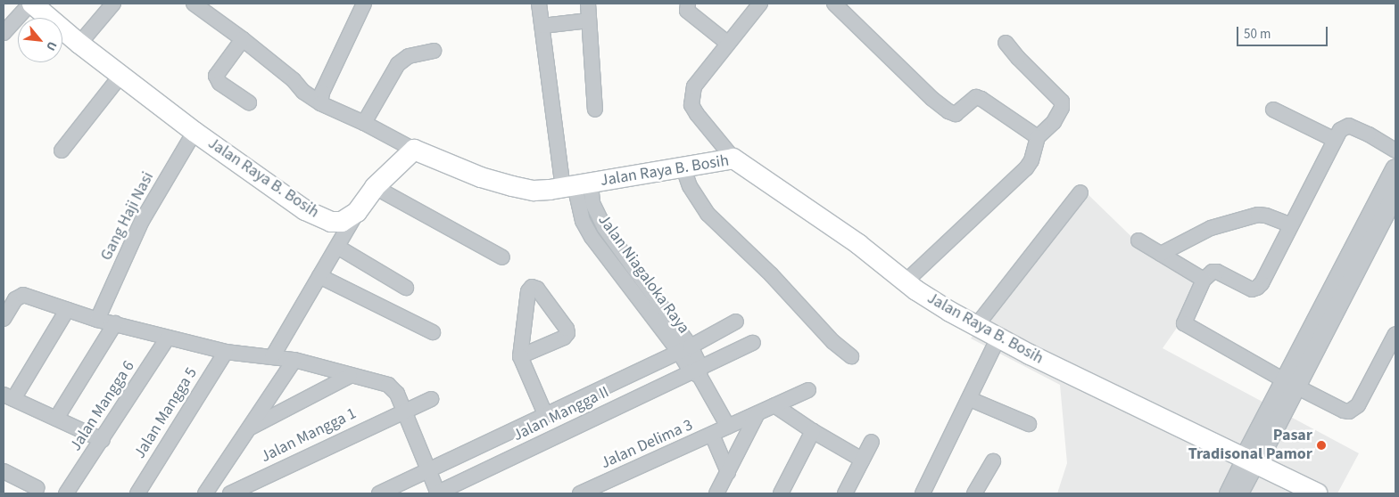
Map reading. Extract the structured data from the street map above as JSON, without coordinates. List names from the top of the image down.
{
  "streets": {
    "main road": ["Jalan Raya B. Bosih"],
    "street": [
      "Gang Haji Nasi",
      "Jalan Niagaloka Raya",
      "Jalan Mangga 6",
      "Jalan Mangga 5",
      "Jalan Mangga II",
      "Jalan Mangga 1",
      "Jalan Delima 3"
    ]
  },
  "crossings": [
    ["Jalan Raya B. Bosih", "Gang Haji Nasi"],
    ["Jalan Raya B. Bosih", "Jalan Niagaloka Raya"],
    ["Jalan Niagaloka Raya", "Jalan Mangga II"],
    ["Jalan Niagaloka Raya", "Jalan Delima 3"]
  ],
  "places": ["Pasar Tradisonal Pamor"],
  "scale_bar": "50 m",
  "north": "bottom right"
}
